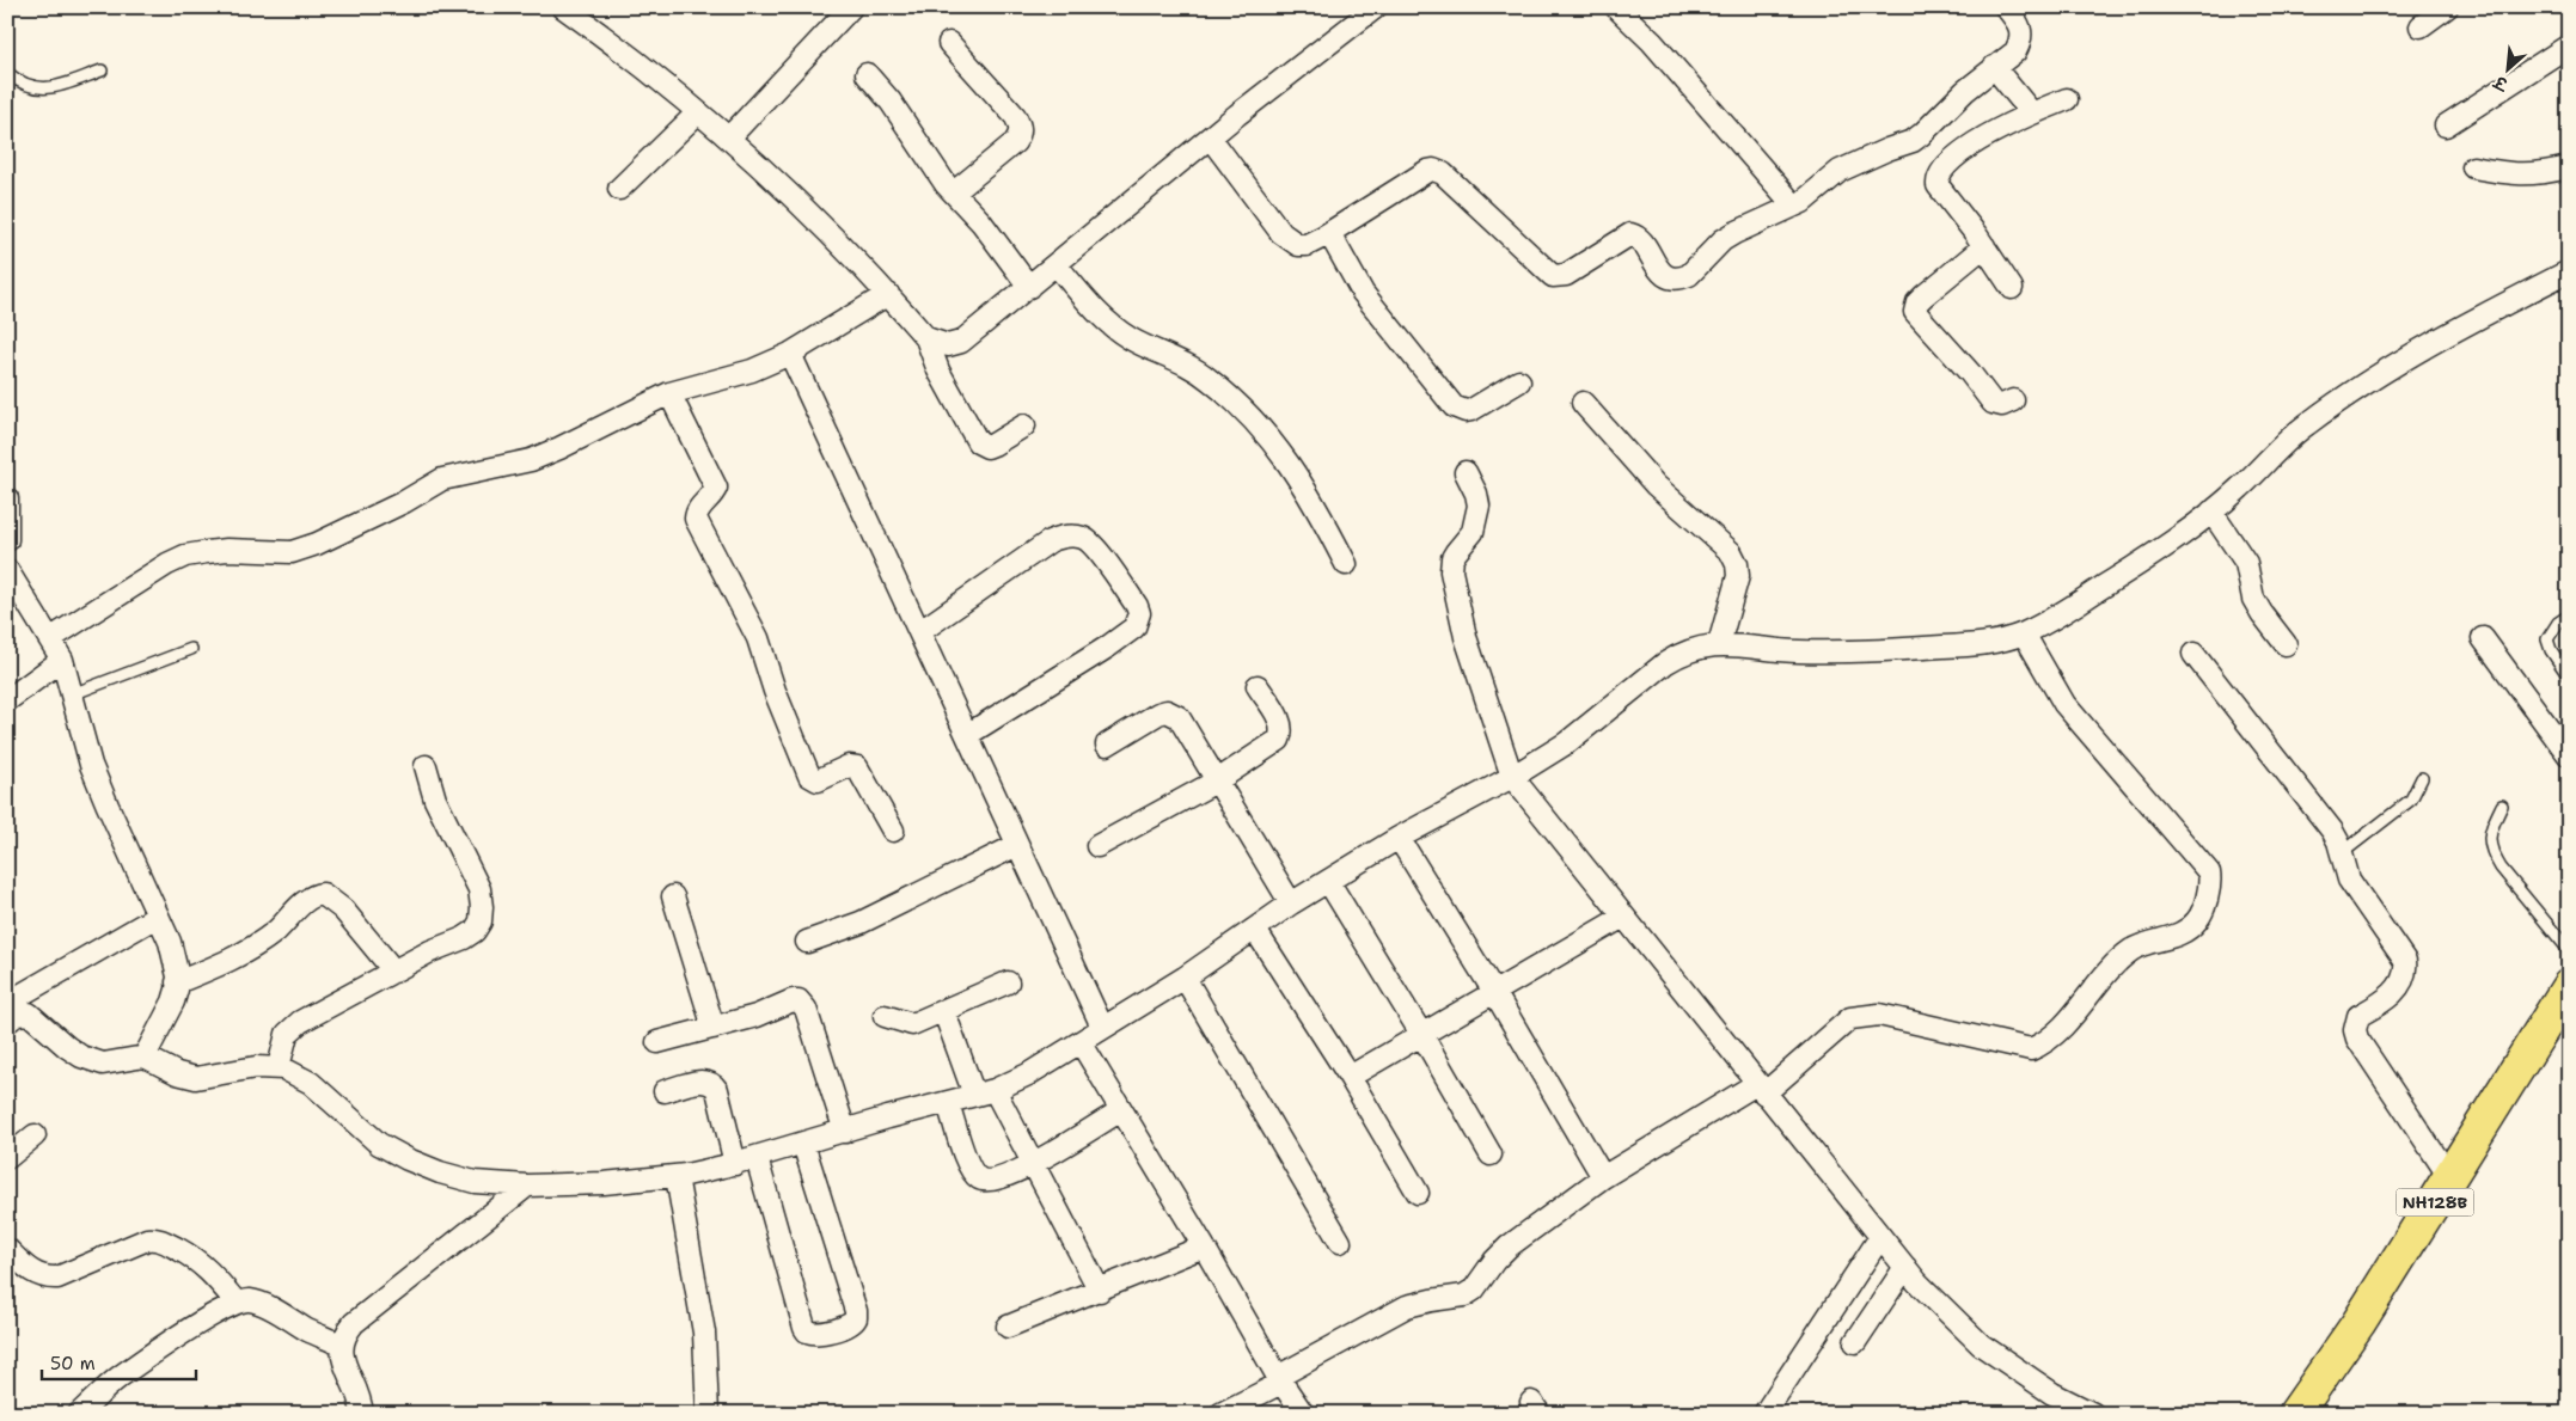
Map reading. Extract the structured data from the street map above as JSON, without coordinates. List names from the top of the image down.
{
  "streets": {
    "highway": ["NH128B"]
  },
  "scale_bar": "50 m",
  "north": "bottom left"
}
